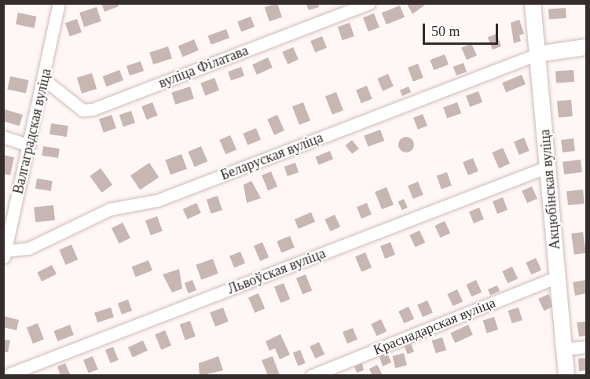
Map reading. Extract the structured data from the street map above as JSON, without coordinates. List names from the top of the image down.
{
  "streets": {
    "street": [
      "вуліца Філатава",
      "Валгаградская вуліца",
      "Беларуская вуліца",
      "Акцюбінская вуліца",
      "Львоўская вуліца",
      "Краснадарская вуліца"
    ]
  },
  "crossings": [
    ["вуліца Філатава", "Валгаградская вуліца"],
    ["Валгаградская вуліца", "Беларуская вуліца"],
    ["Беларуская вуліца", "Акцюбінская вуліца"],
    ["Акцюбінская вуліца", "Львоўская вуліца"],
    ["Акцюбінская вуліца", "Краснадарская вуліца"]
  ],
  "scale_bar": "50 m"
}
